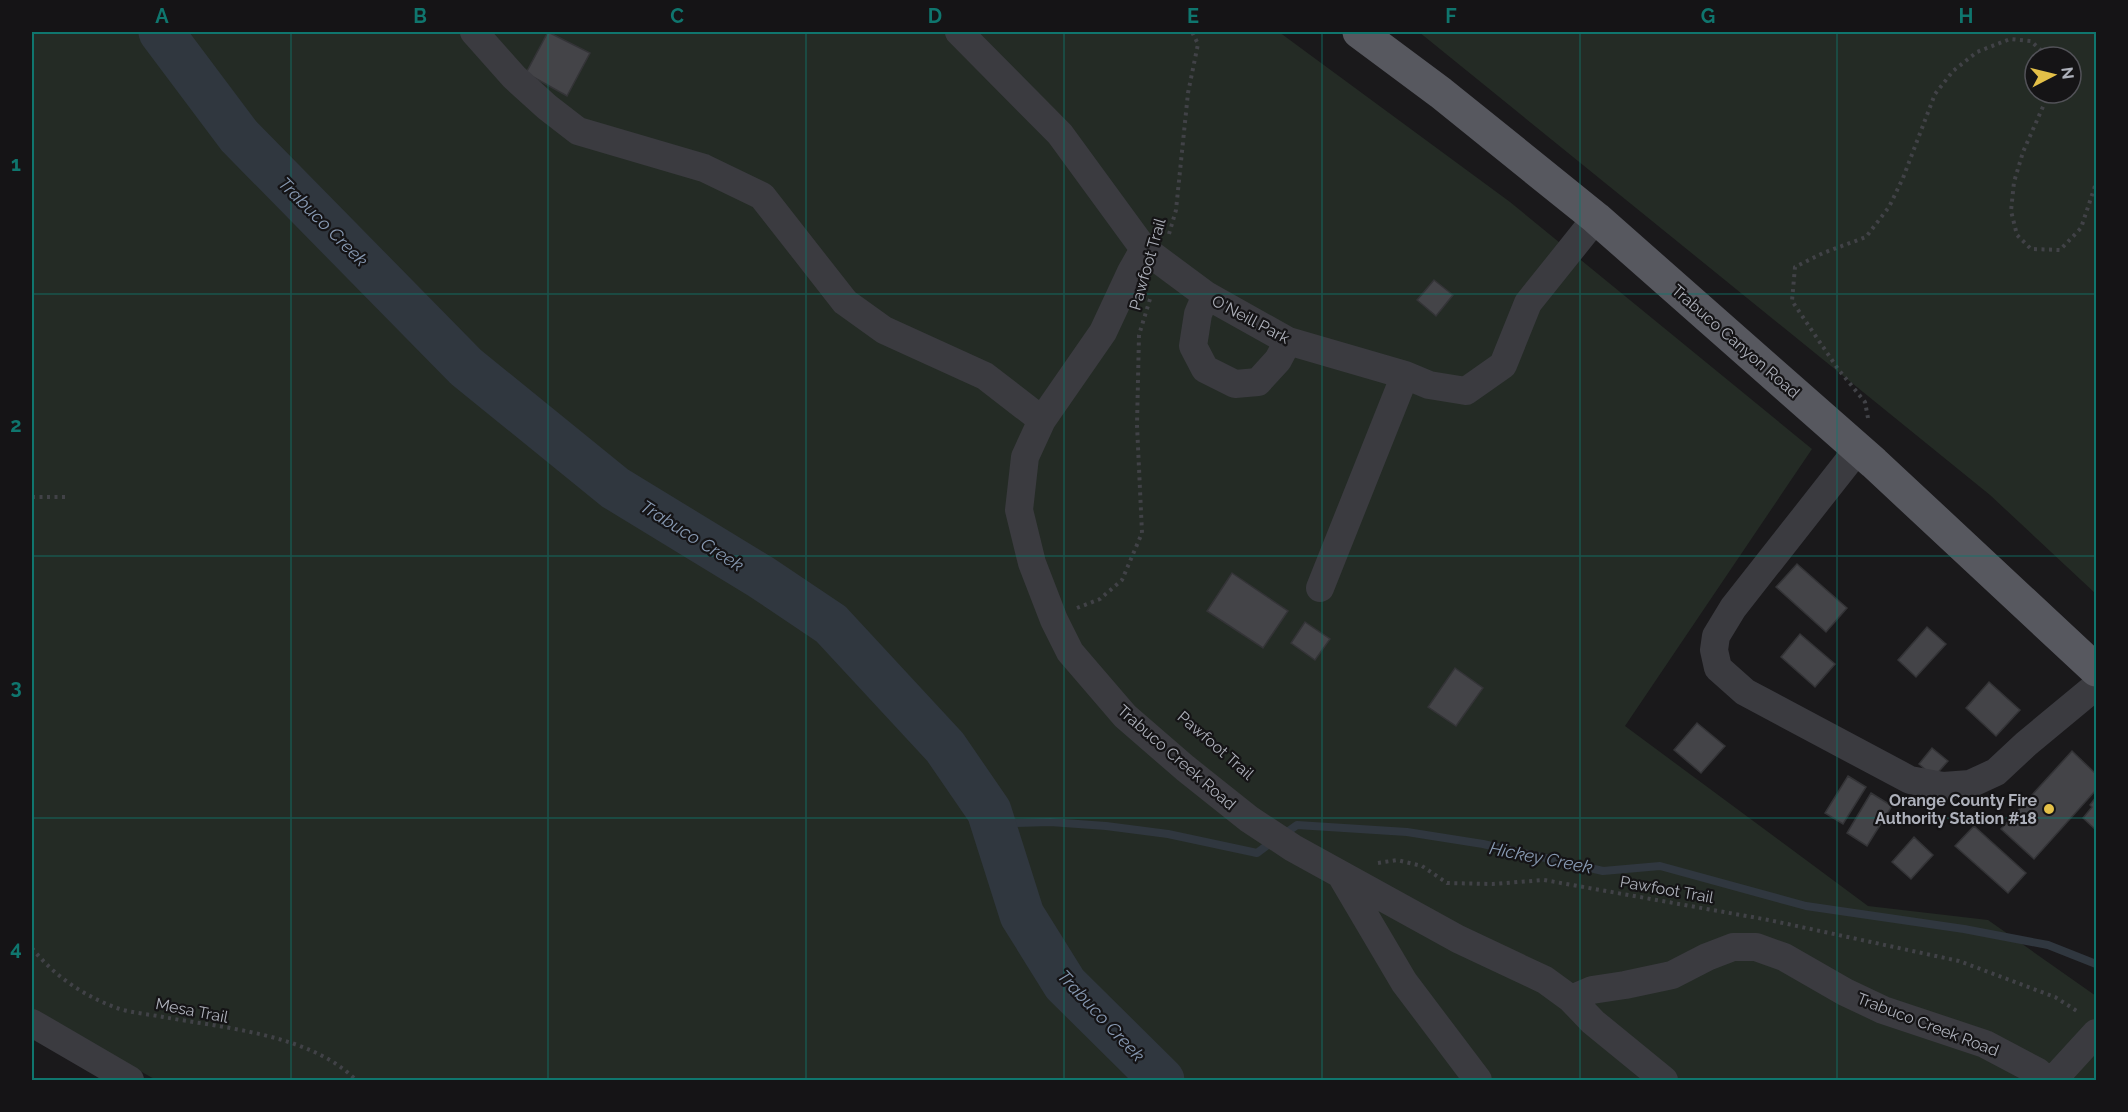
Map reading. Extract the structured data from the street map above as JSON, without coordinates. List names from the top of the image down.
{
  "streets": {
    "main road": ["Trabuco Canyon Road"],
    "street": ["O'Neill Park", "Trabuco Creek Road"],
    "path": ["Pawfoot Trail", "Mesa Trail"]
  },
  "crossings": [
    ["Pawfoot Trail", "O'Neill Park"],
    ["Pawfoot Trail", "Trabuco Creek Road"],
    ["O'Neill Park", "Trabuco Canyon Road"],
    ["O'Neill Park", "Trabuco Creek Road"]
  ],
  "water": ["Trabuco Creek", "Hickey Creek"],
  "places": ["Orange County Fire Authority Station #18"],
  "north": "right",
  "grid": {
    "columns": [
      "A",
      "B",
      "C",
      "D",
      "E",
      "F",
      "G",
      "H"
    ],
    "rows": [
      "1",
      "2",
      "3",
      "4"
    ]
  }
}
